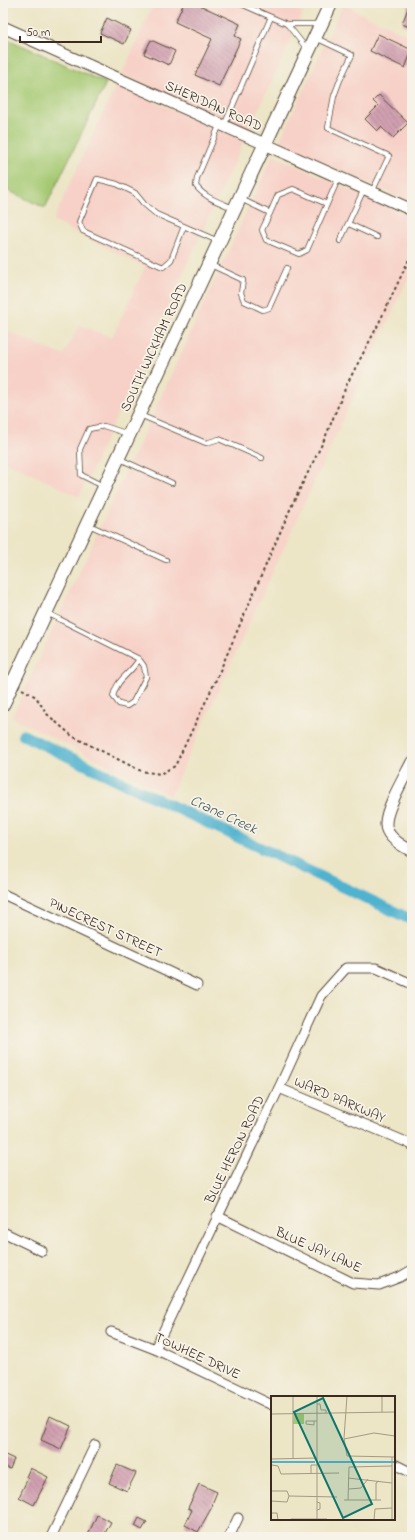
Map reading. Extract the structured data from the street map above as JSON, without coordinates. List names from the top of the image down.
{
  "streets": {
    "main road": ["SOUTH WICKHAM ROAD"],
    "street": [
      "SHERIDAN ROAD",
      "PINECREST STREET",
      "WARD PARKWAY",
      "BLUE HERON ROAD",
      "BLUE JAY LANE",
      "TOWHEE DRIVE"
    ]
  },
  "crossings": [
    ["SHERIDAN ROAD", "SOUTH WICKHAM ROAD"],
    ["WARD PARKWAY", "BLUE HERON ROAD"],
    ["BLUE HERON ROAD", "BLUE JAY LANE"],
    ["BLUE HERON ROAD", "TOWHEE DRIVE"]
  ],
  "water": ["Crane Creek"],
  "scale_bar": "50 m"
}
